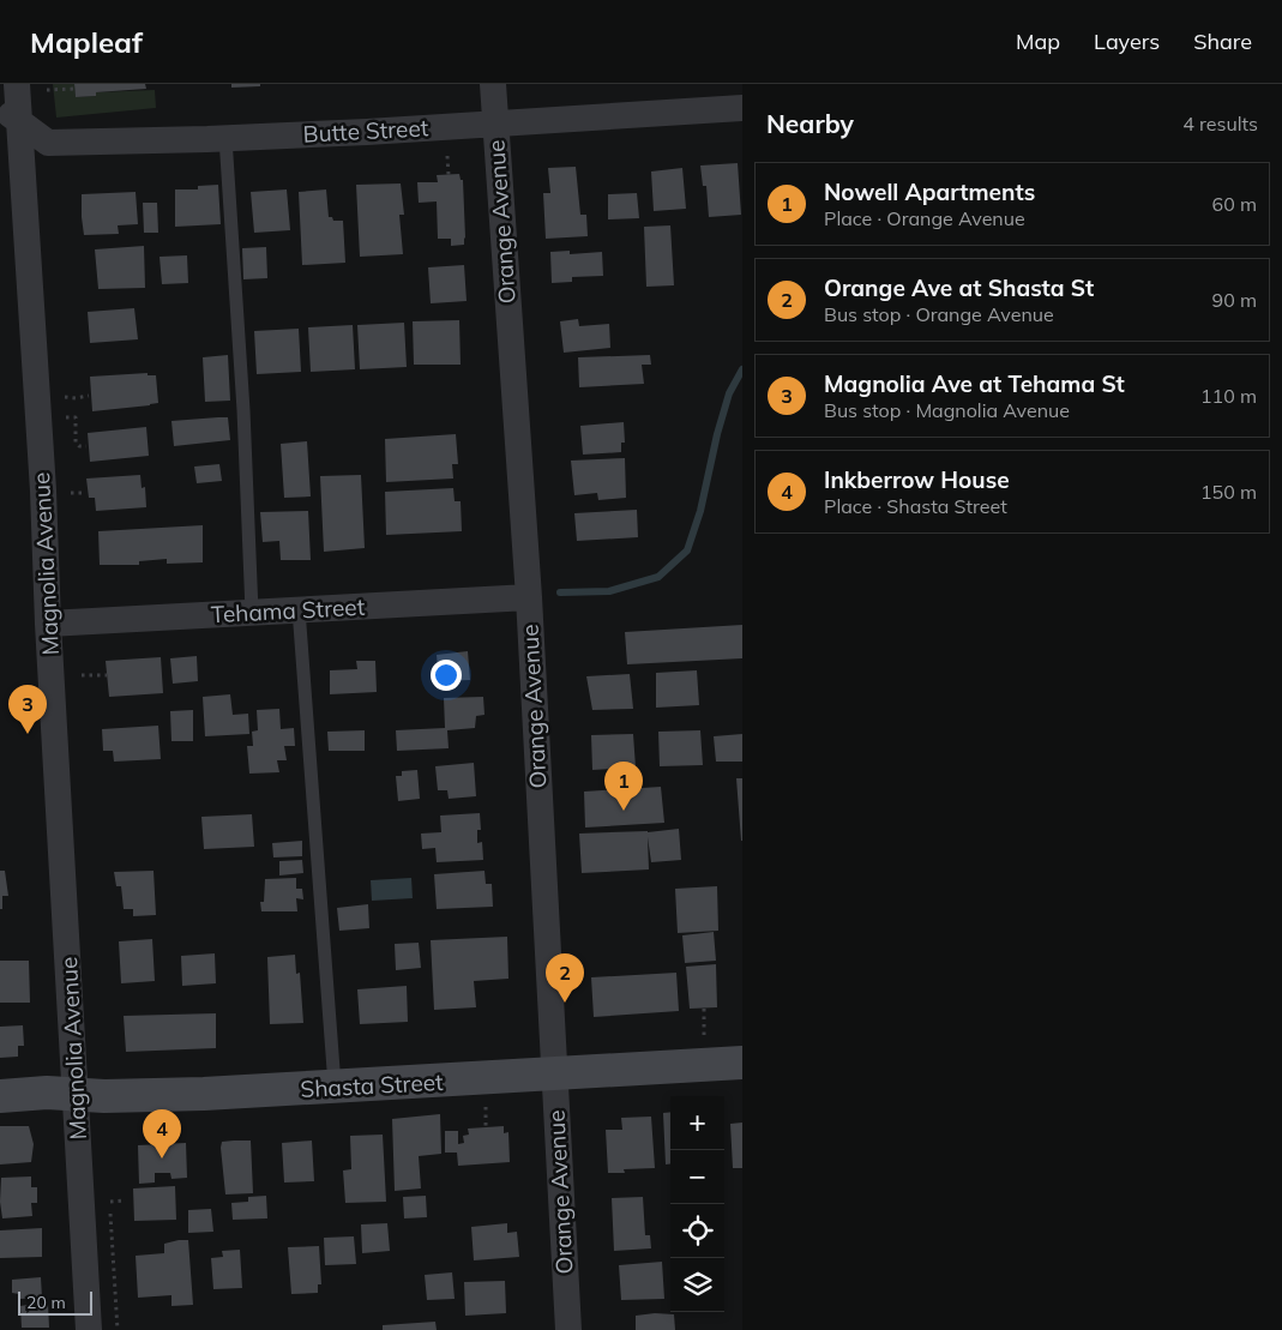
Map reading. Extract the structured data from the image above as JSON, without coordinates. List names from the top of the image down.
{
  "streets": {
    "street": [
      "Butte Street",
      "Orange Avenue",
      "Magnolia Avenue",
      "Tehama Street",
      "Shasta Street"
    ]
  },
  "crossings": [
    ["Butte Street", "Orange Avenue"],
    ["Butte Street", "Magnolia Avenue"],
    ["Orange Avenue", "Tehama Street"],
    ["Orange Avenue", "Shasta Street"],
    ["Magnolia Avenue", "Tehama Street"],
    ["Magnolia Avenue", "Shasta Street"]
  ],
  "scale_bar": "20 m",
  "page": {
    "header": "Mapleaf",
    "nav": ["Map", "Layers", "Share"],
    "heading": ["Nearby", "4 results"],
    "list": [
      {
        "mark": "1",
        "name": "Nowell Apartments",
        "note": "Place · Orange Avenue",
        "value": "60 m"
      },
      {
        "mark": "2",
        "name": "Orange Ave at Shasta St",
        "note": "Bus stop · Orange Avenue",
        "value": "90 m"
      },
      {
        "mark": "3",
        "name": "Magnolia Ave at Tehama St",
        "note": "Bus stop · Magnolia Avenue",
        "value": "110 m"
      },
      {
        "mark": "4",
        "name": "Inkberrow House",
        "note": "Place · Shasta Street",
        "value": "150 m"
      }
    ],
    "pins": [
      "3",
      "1",
      "2",
      "4"
    ],
    "map_buttons": ["+", "−"],
    "scale": "20 m"
  }
}
